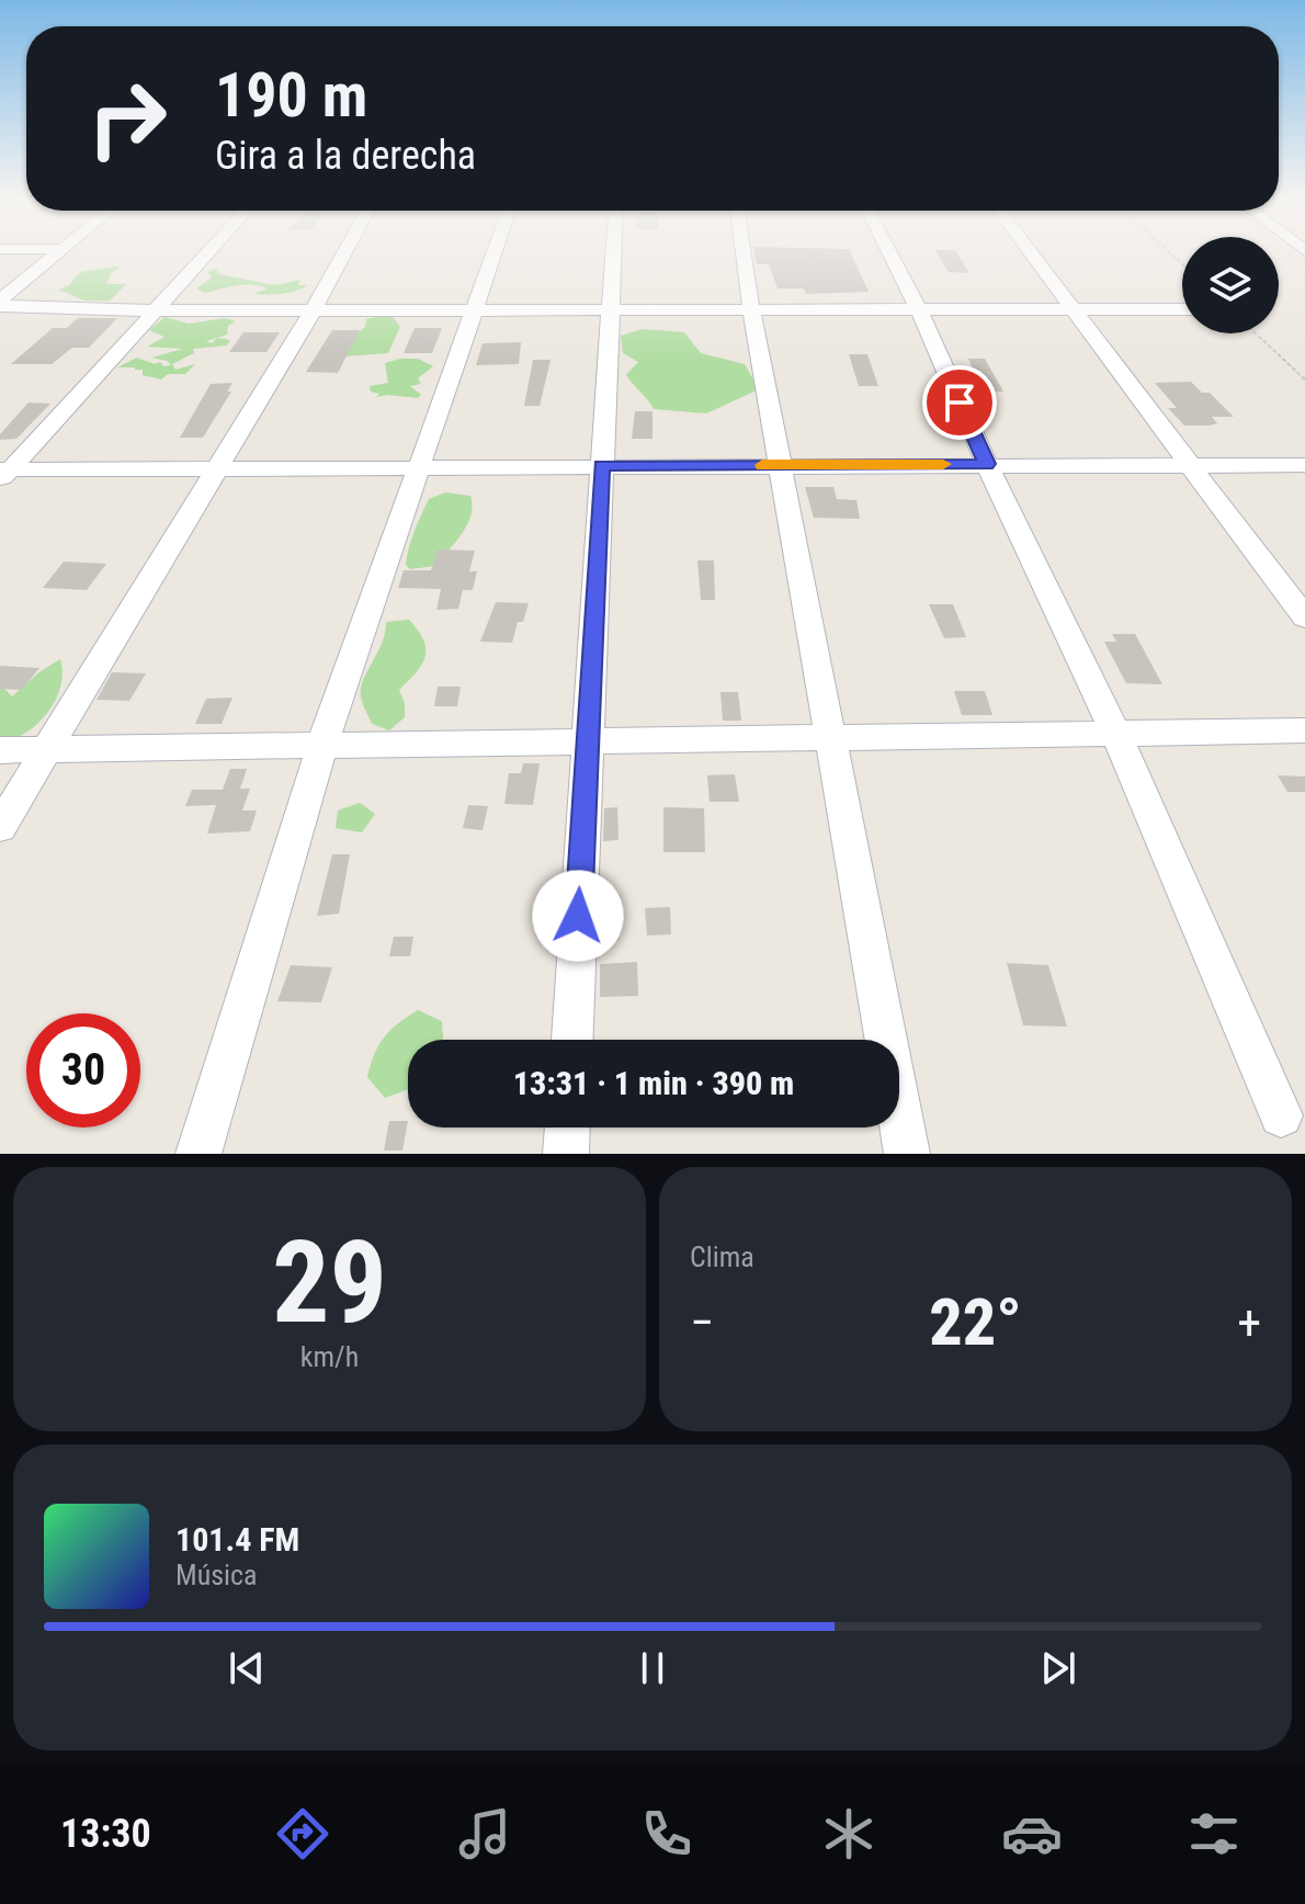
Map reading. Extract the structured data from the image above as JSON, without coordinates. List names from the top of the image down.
{
  "page": {
    "turn": ["190 m", "Gira a la derecha"],
    "limit": "30",
    "trip": "13:31 · 1 min · 390 m",
    "tile": [
      ["29", "km/h"],
      "Clima"
    ],
    "heat": ["−", "22°", "+"],
    "song": ["101.4 FM", "Música"],
    "tabs": "13:30"
  }
}
